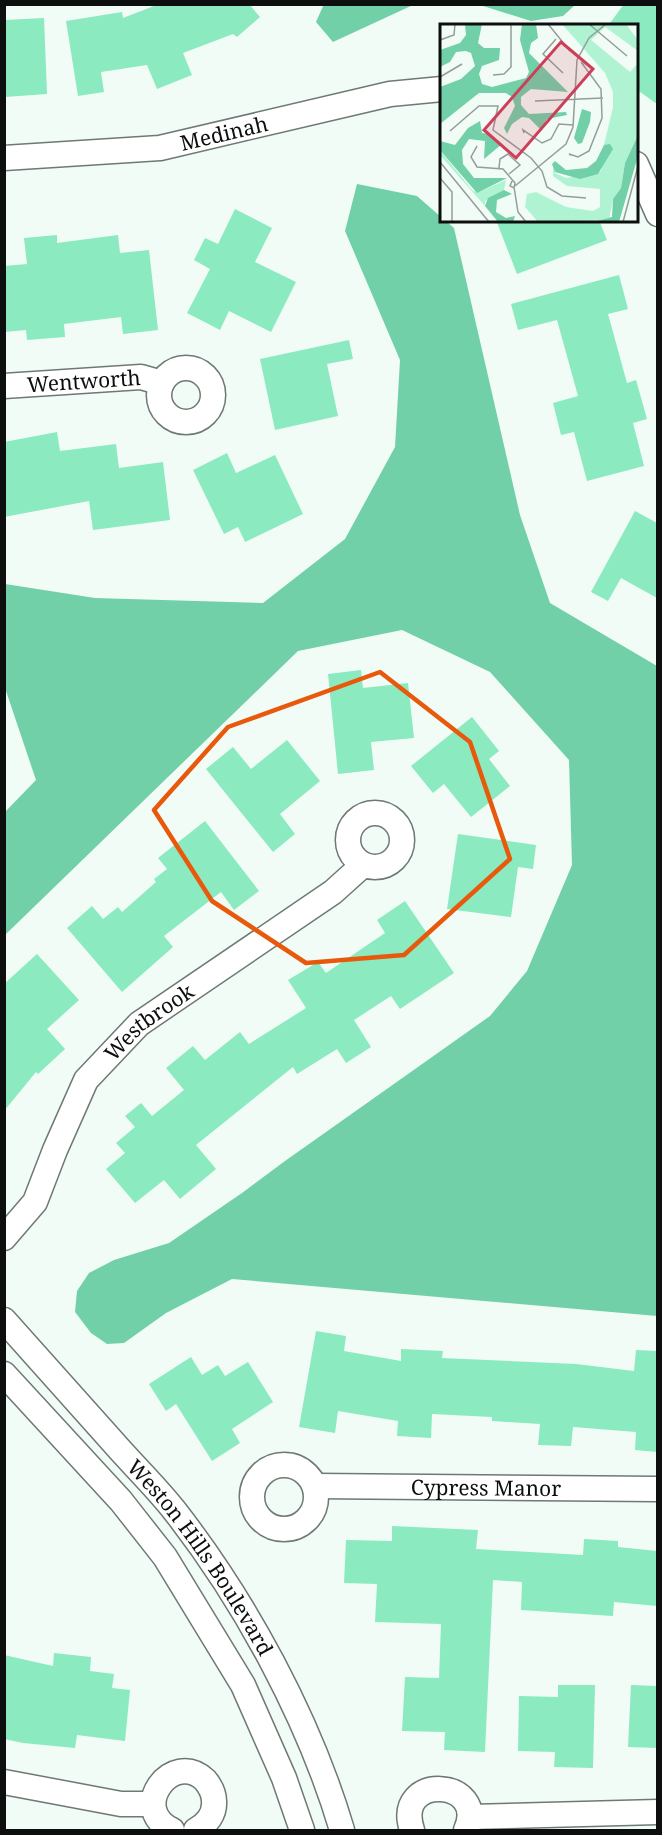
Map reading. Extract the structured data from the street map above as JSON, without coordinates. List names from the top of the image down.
{
  "streets": {
    "street": [
      "Medinah",
      "Wentworth",
      "Westbrook",
      "Cypress Manor",
      "Weston Hills Boulevard"
    ]
  }
}
